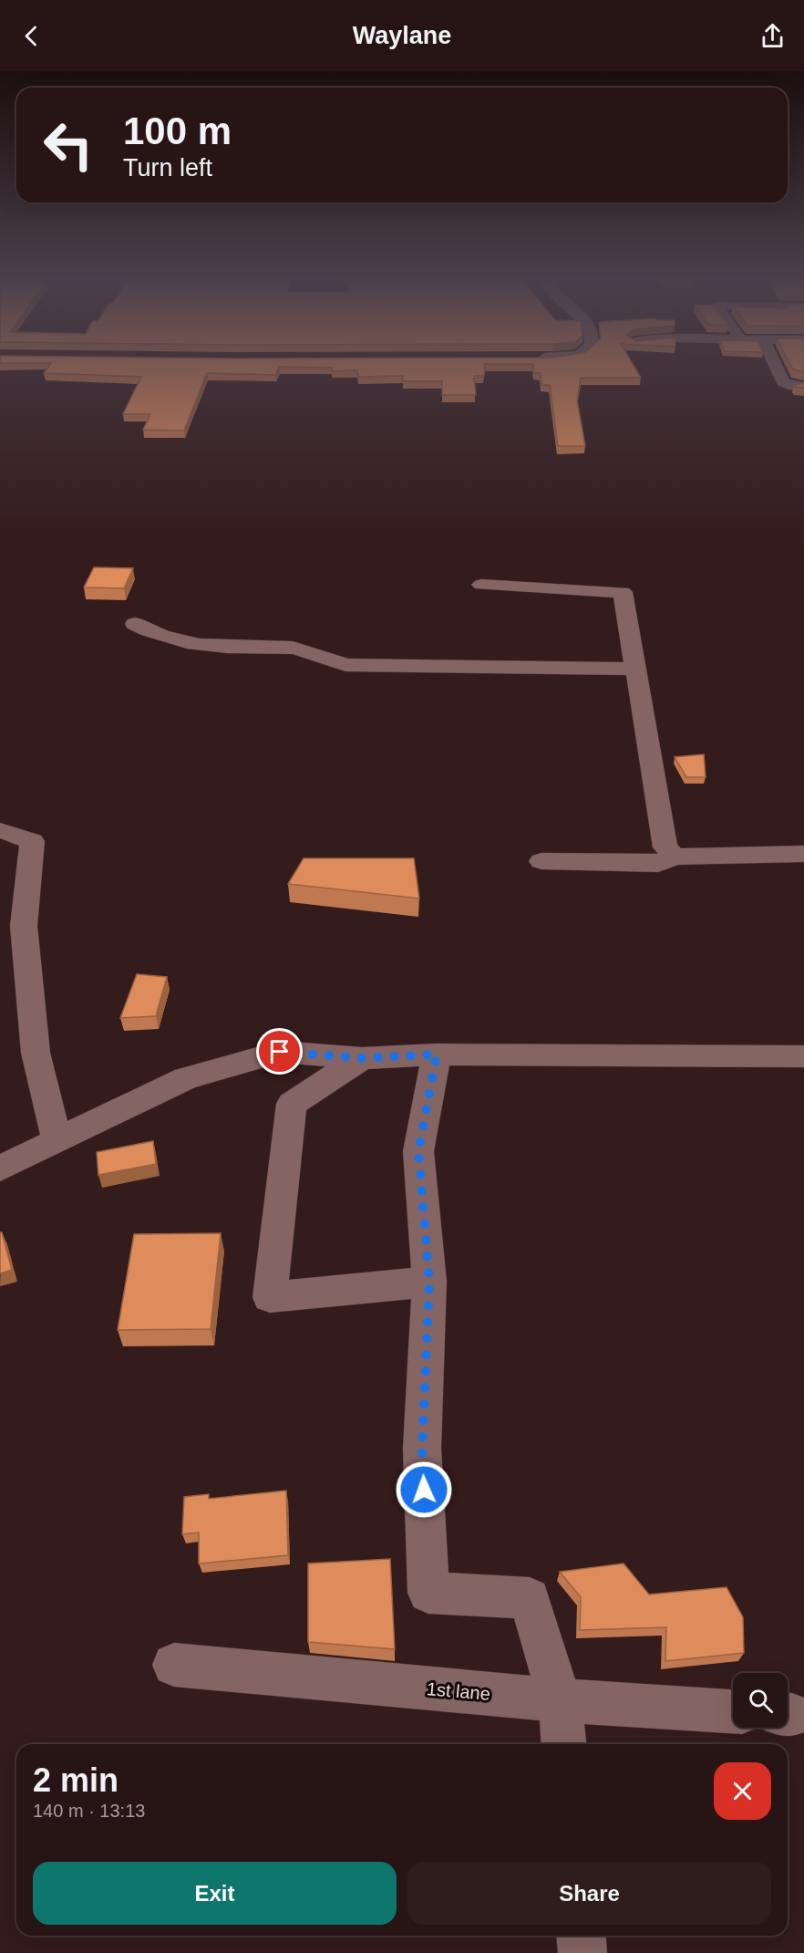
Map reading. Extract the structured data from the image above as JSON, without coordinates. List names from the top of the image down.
{
  "streets": {
    "street": ["1st lane"]
  },
  "page": {
    "header": "Waylane",
    "turn": ["100 m", "Turn left"],
    "heading": ["2 min", "140 m · 13:13"],
    "buttons": ["Exit", "Share"]
  }
}
